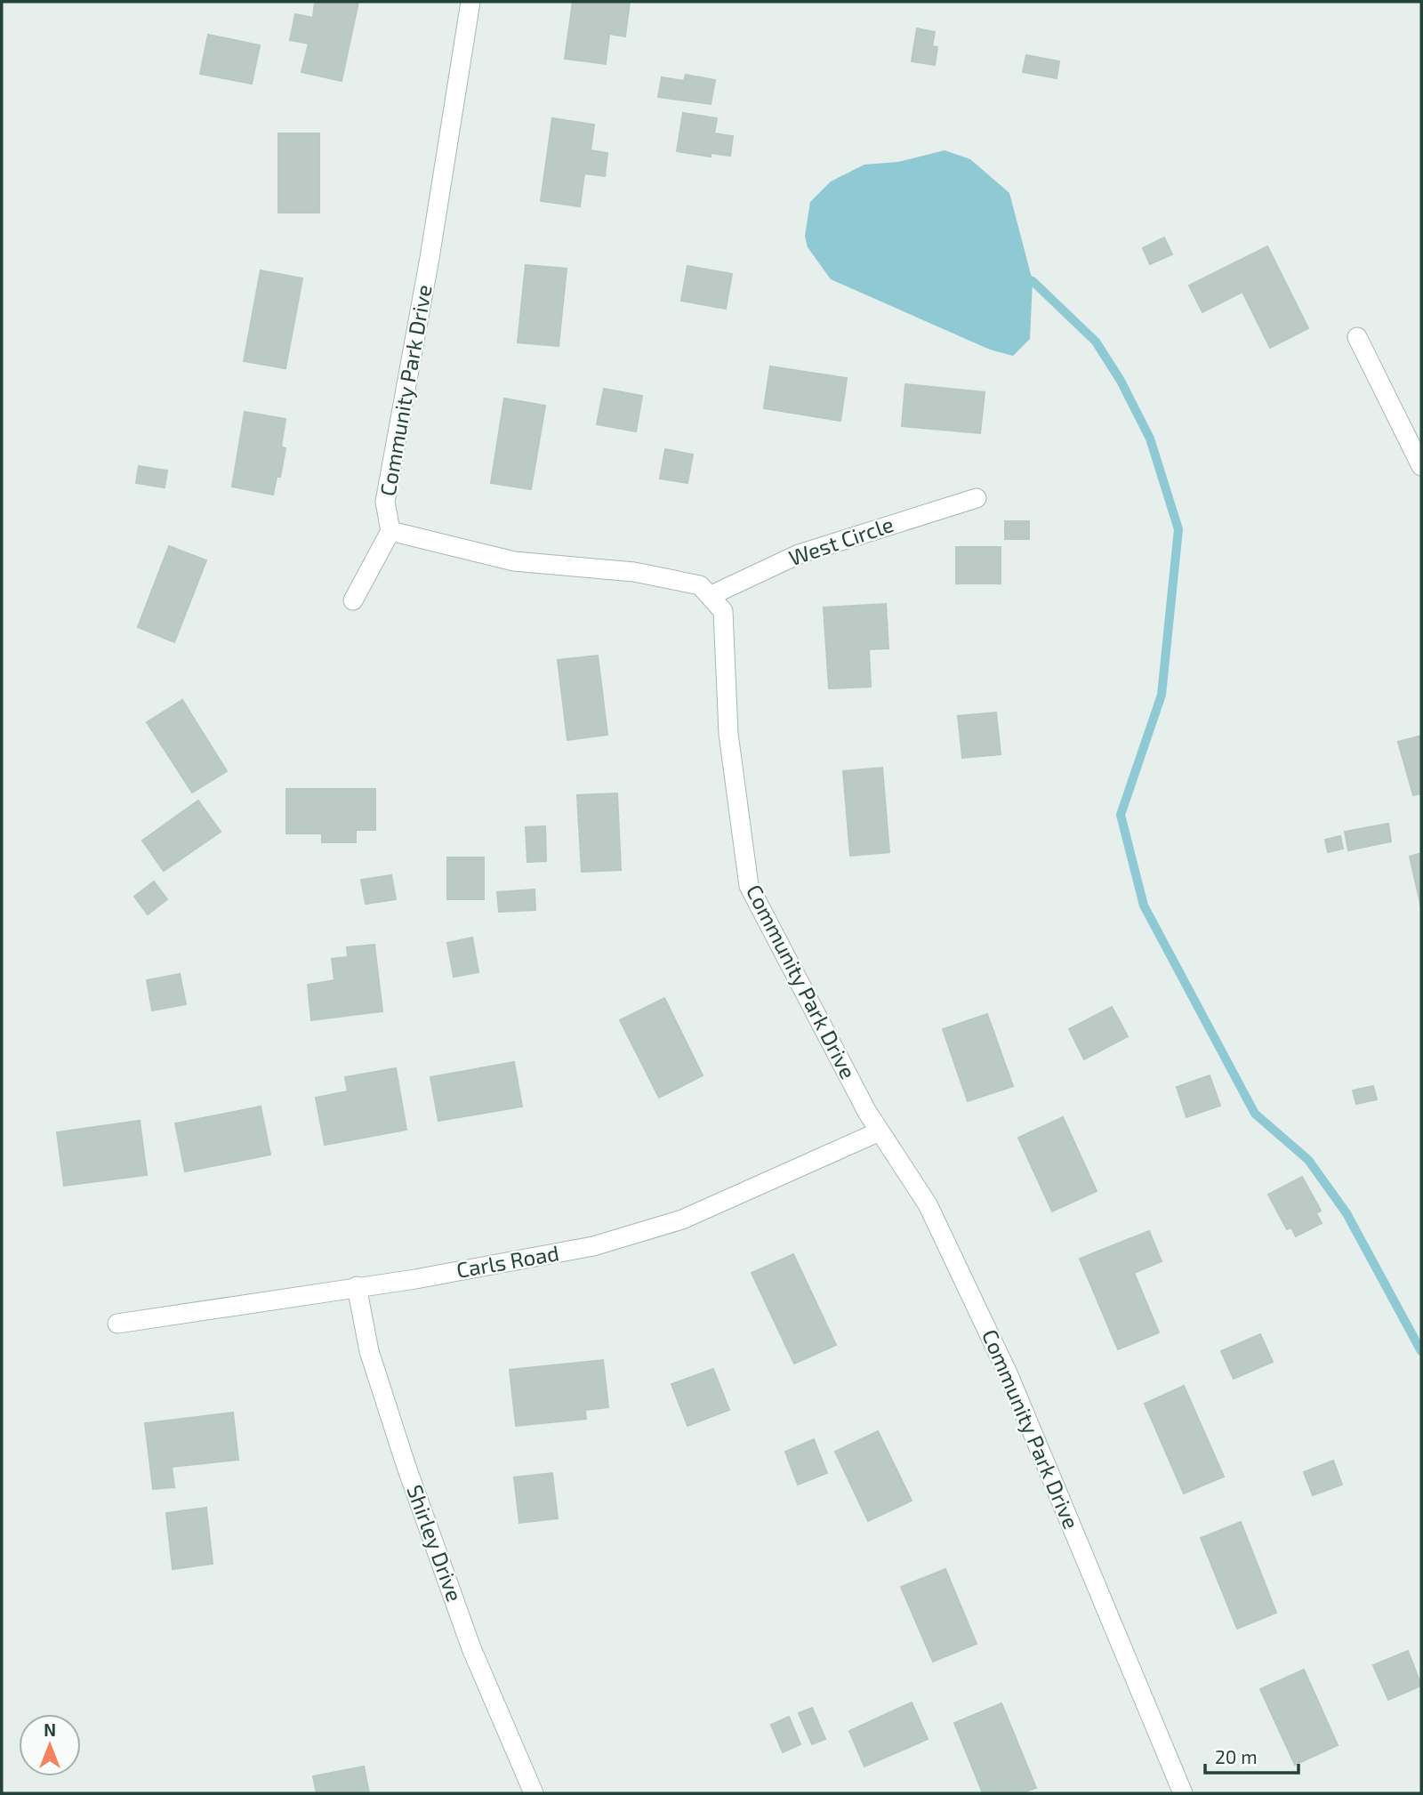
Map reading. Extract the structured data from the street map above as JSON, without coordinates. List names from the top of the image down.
{
  "streets": {
    "street": [
      "Community Park Drive",
      "West Circle",
      "Carls Road",
      "Shirley Drive"
    ]
  },
  "crossings": [
    ["Community Park Drive", "West Circle"],
    ["Community Park Drive", "Carls Road"],
    ["Carls Road", "Shirley Drive"]
  ],
  "scale_bar": "20 m",
  "north": "top"
}
